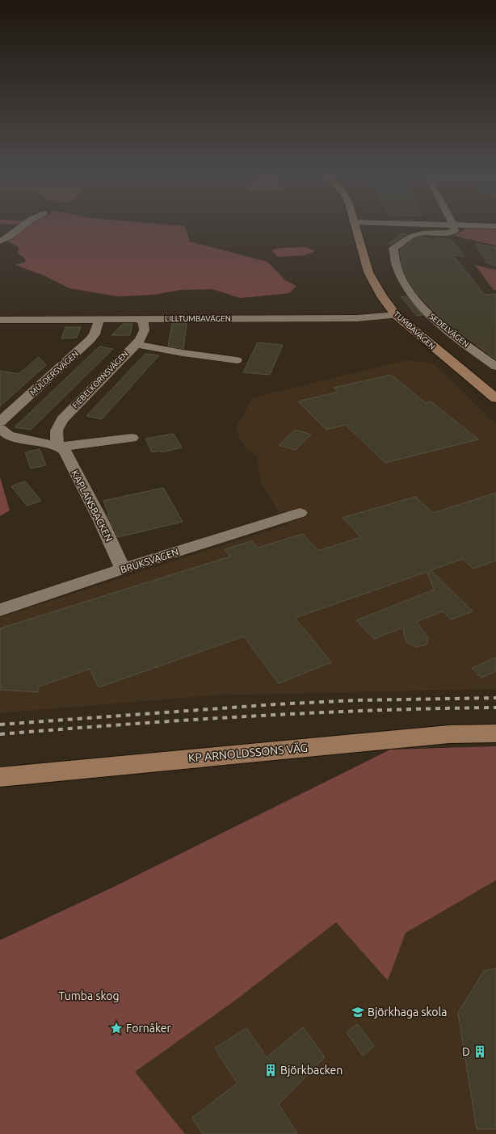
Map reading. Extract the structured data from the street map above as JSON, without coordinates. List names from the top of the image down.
{
  "streets": {
    "main road": ["TUMBAVÄGEN", "KP ARNOLDSSONS VÄG"],
    "street": [
      "LILLTUMBAVÄGEN",
      "SEDELVÄGEN",
      "MÜLDERSVÄGEN",
      "FIEBELKORNSVÄGEN",
      "KAPLANSBACKEN",
      "BRUKSVÄGEN"
    ]
  },
  "crossings": [
    ["LILLTUMBAVÄGEN", "TUMBAVÄGEN"],
    ["LILLTUMBAVÄGEN", "MÜLDERSVÄGEN"],
    ["LILLTUMBAVÄGEN", "FIEBELKORNSVÄGEN"],
    ["FIEBELKORNSVÄGEN", "KAPLANSBACKEN"],
    ["KAPLANSBACKEN", "BRUKSVÄGEN"]
  ],
  "parks": ["Tumba skog"],
  "places": {
    "school or university": ["Björkhaga skola"],
    "place": ["Fornåker"],
    "building": ["D", "Björkbacken"]
  }
}
